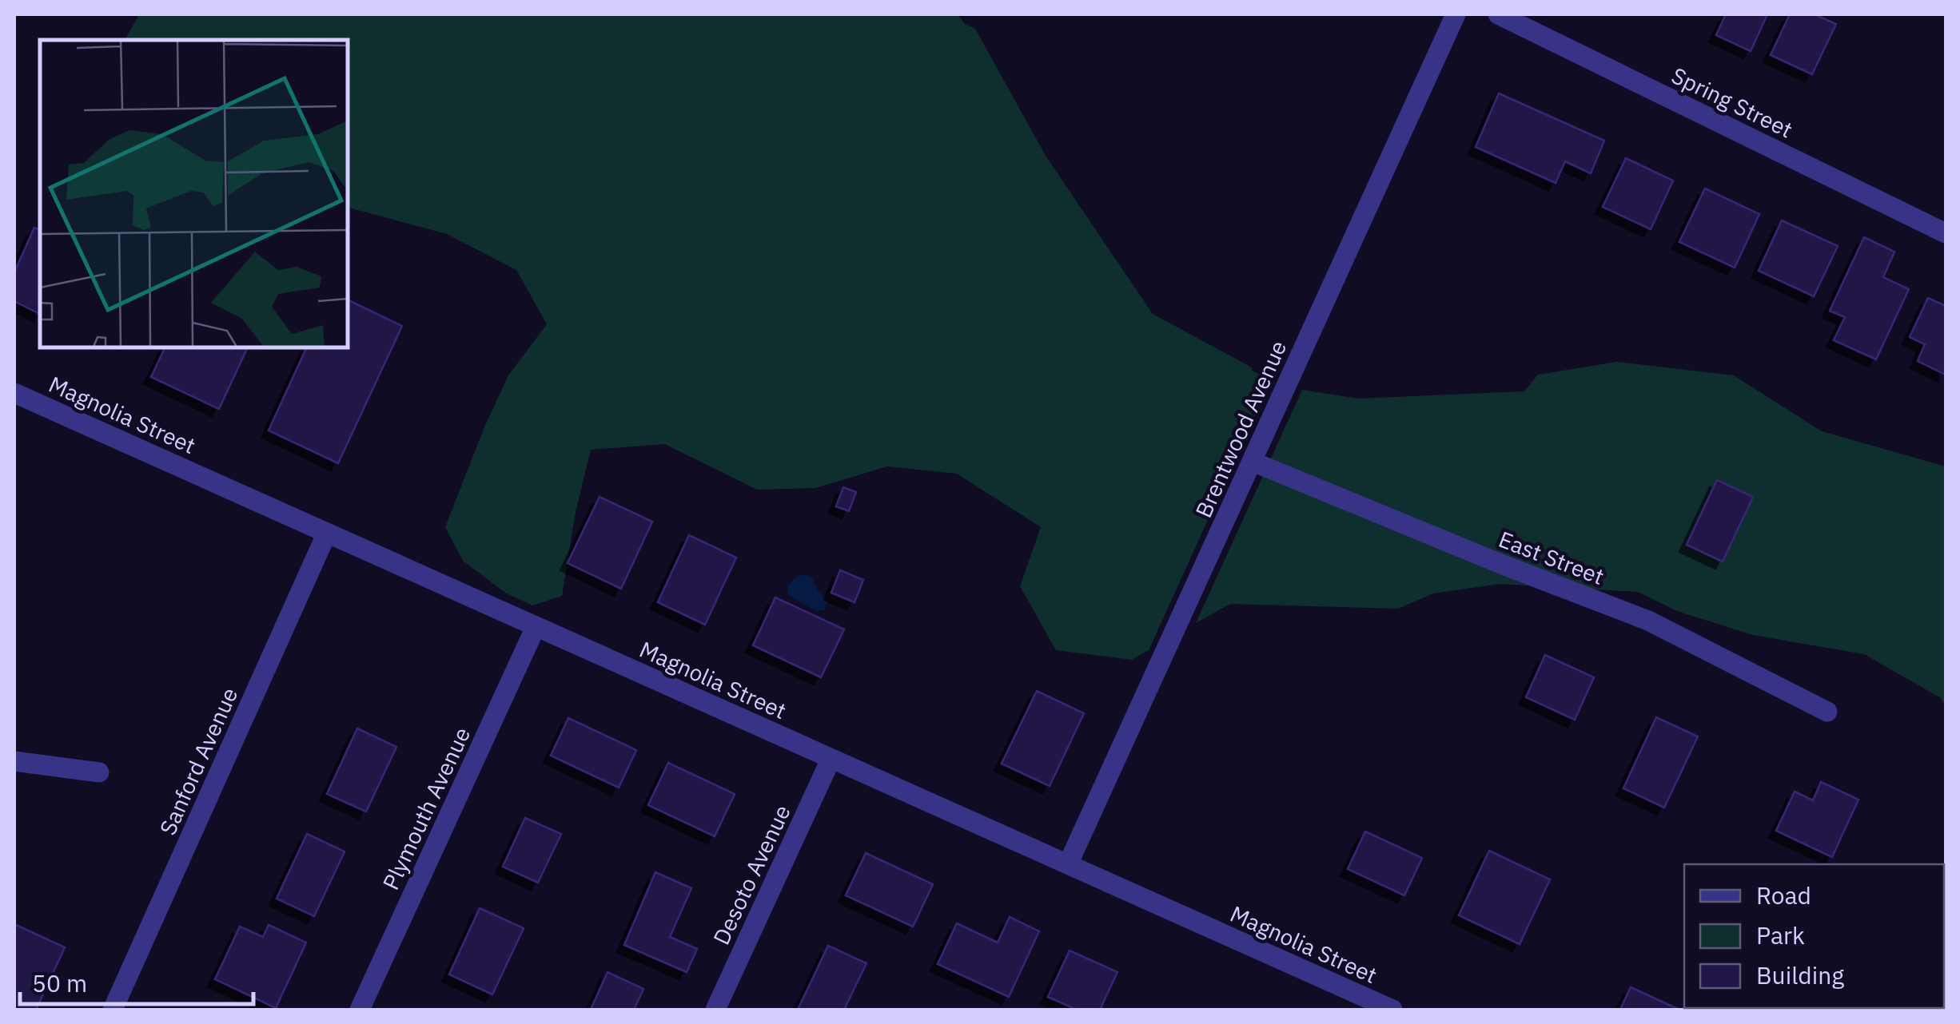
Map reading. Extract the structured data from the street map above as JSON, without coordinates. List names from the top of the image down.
{
  "streets": {
    "street": [
      "Spring Street",
      "Magnolia Street",
      "Brentwood Avenue",
      "East Street",
      "Sanford Avenue",
      "Plymouth Avenue",
      "Desoto Avenue"
    ]
  },
  "crossings": [
    ["Magnolia Street", "Brentwood Avenue"],
    ["Magnolia Street", "Sanford Avenue"],
    ["Magnolia Street", "Plymouth Avenue"],
    ["Magnolia Street", "Desoto Avenue"],
    ["Brentwood Avenue", "East Street"]
  ],
  "legend": ["Road", "Park", "Building"],
  "scale_bar": "50 m"
}
